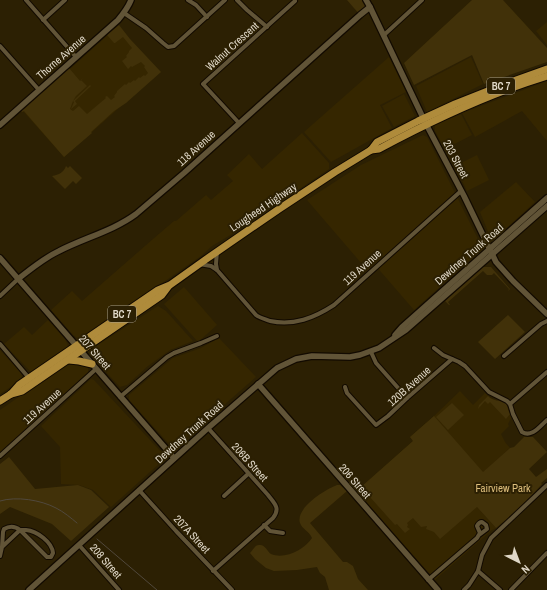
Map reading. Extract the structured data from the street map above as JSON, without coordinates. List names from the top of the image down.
{
  "streets": {
    "highway": ["BC 7", "Lougheed Highway"],
    "street": [
      "Walnut Crescent",
      "Thorne Avenue",
      "118 Avenue",
      "203 Street",
      "Dewdney Trunk Road",
      "119 Avenue",
      "207 Street",
      "120B Avenue",
      "206B Street",
      "206 Street",
      "207A Street",
      "208 Street"
    ]
  },
  "crossings": [
    ["Walnut Crescent", "118 Avenue"],
    ["118 Avenue", "203 Street"],
    ["118 Avenue", "207 Street"],
    ["203 Street", "Lougheed Highway"],
    ["203 Street", "Dewdney Trunk Road"],
    ["203 Street", "119 Avenue"],
    ["Lougheed Highway", "207 Street"],
    ["Dewdney Trunk Road", "207 Street"],
    ["Dewdney Trunk Road", "206B Street"],
    ["Dewdney Trunk Road", "206 Street"],
    ["Dewdney Trunk Road", "207A Street"],
    ["Dewdney Trunk Road", "208 Street"],
    ["119 Avenue", "207 Street"]
  ],
  "parks": ["Fairview Park"],
  "north": "bottom right"
}
